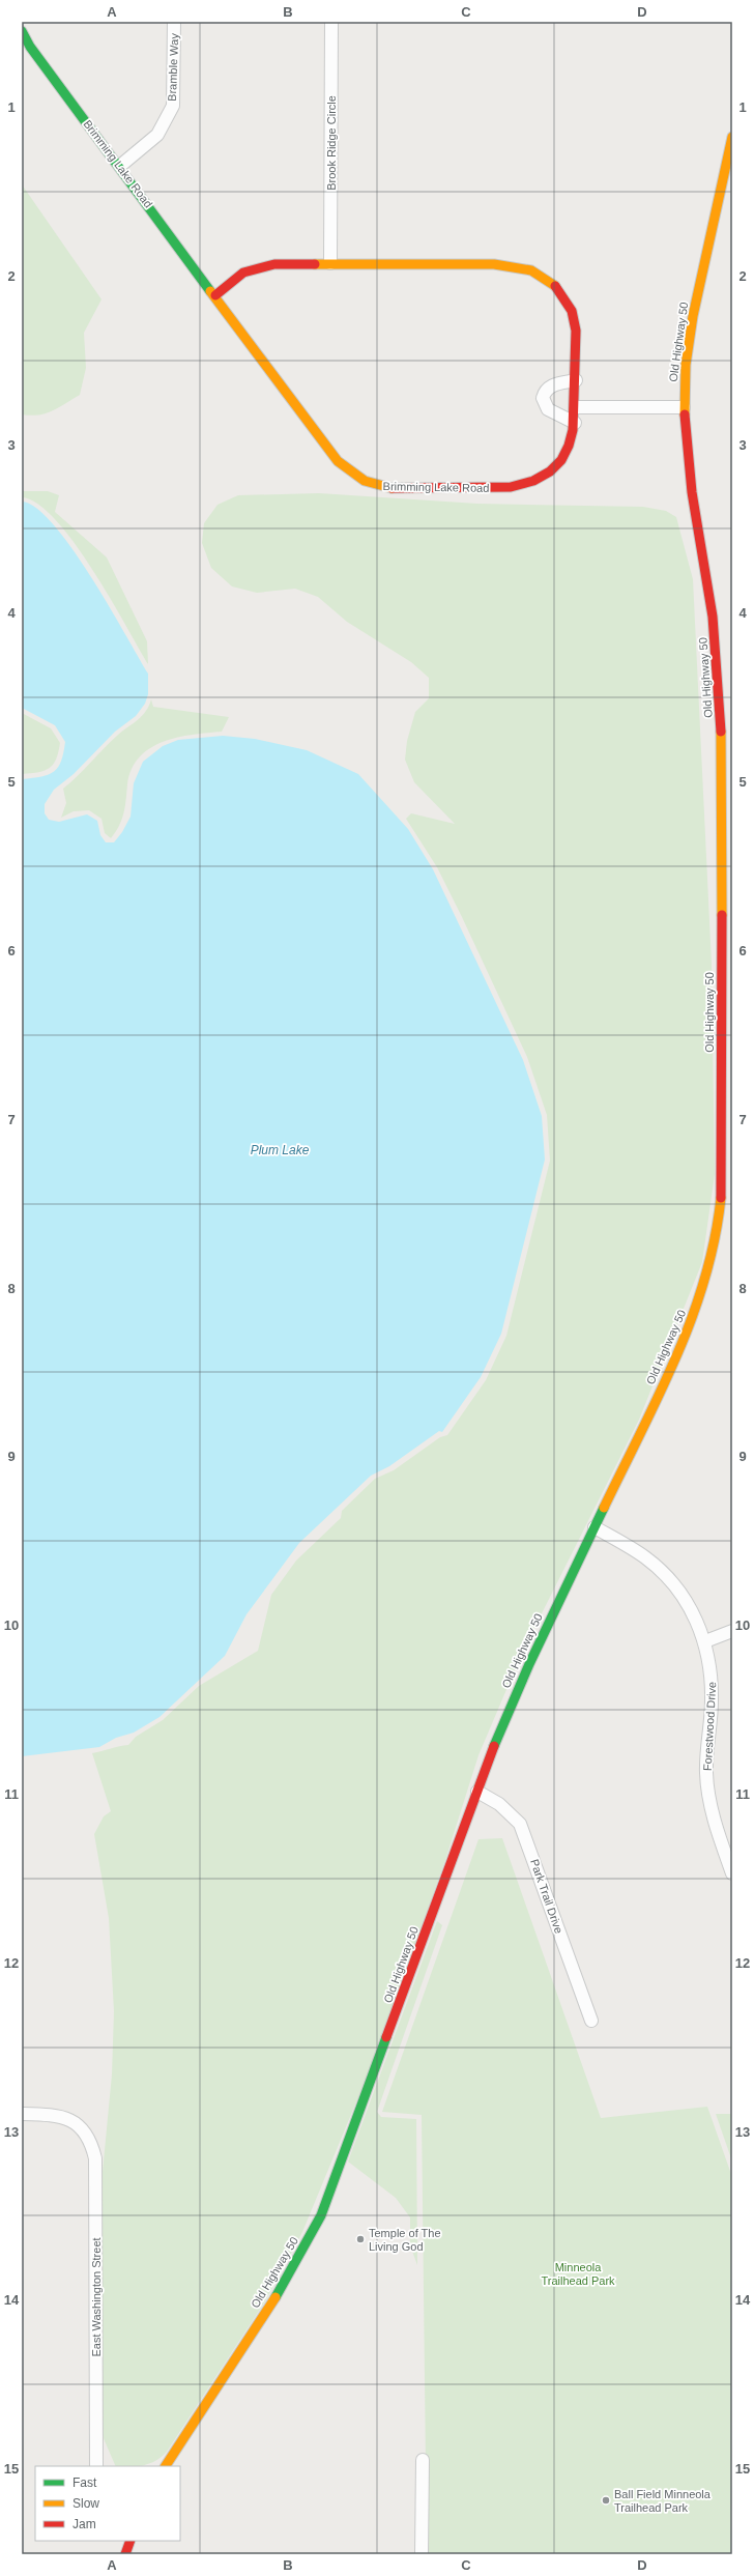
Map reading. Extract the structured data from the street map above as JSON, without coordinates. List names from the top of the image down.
{
  "streets": {
    "main road": ["Brimming Lake Road", "Old Highway 50"],
    "street": [
      "Bramble Way",
      "Brook Ridge Circle",
      "Forestwood Drive",
      "Park Trail Drive",
      "East Washington Street"
    ]
  },
  "crossings": [
    ["Bramble Way", "Brimming Lake Road"],
    ["Brook Ridge Circle", "Brimming Lake Road"],
    ["Old Highway 50", "Forestwood Drive"],
    ["Old Highway 50", "Park Trail Drive"]
  ],
  "water": ["Plum Lake"],
  "parks": ["Minneola Trailhead Park"],
  "places": ["Temple of The Living God", "Ball Field Minneola Trailhead Park"],
  "legend": ["Fast", "Slow", "Jam"],
  "grid": {
    "columns": [
      "A",
      "B",
      "C",
      "D"
    ],
    "rows": [
      "1",
      "2",
      "3",
      "4",
      "5",
      "6",
      "7",
      "8",
      "9",
      "10",
      "11",
      "12",
      "13",
      "14",
      "15"
    ]
  }
}
